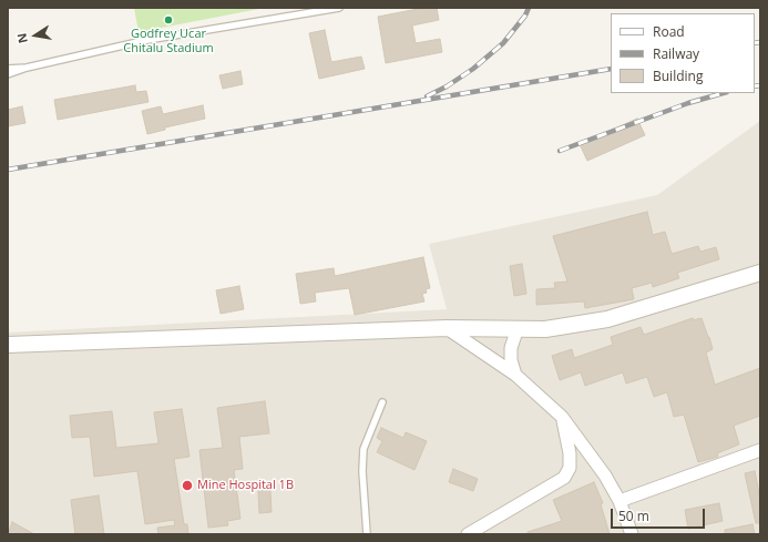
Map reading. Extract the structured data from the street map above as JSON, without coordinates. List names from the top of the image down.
{
  "places": ["Godfrey Ucar Chitalu Stadium", "Mine Hospital 1B"],
  "legend": ["Road", "Railway", "Building"],
  "scale_bar": "50 m",
  "north": "left"
}
